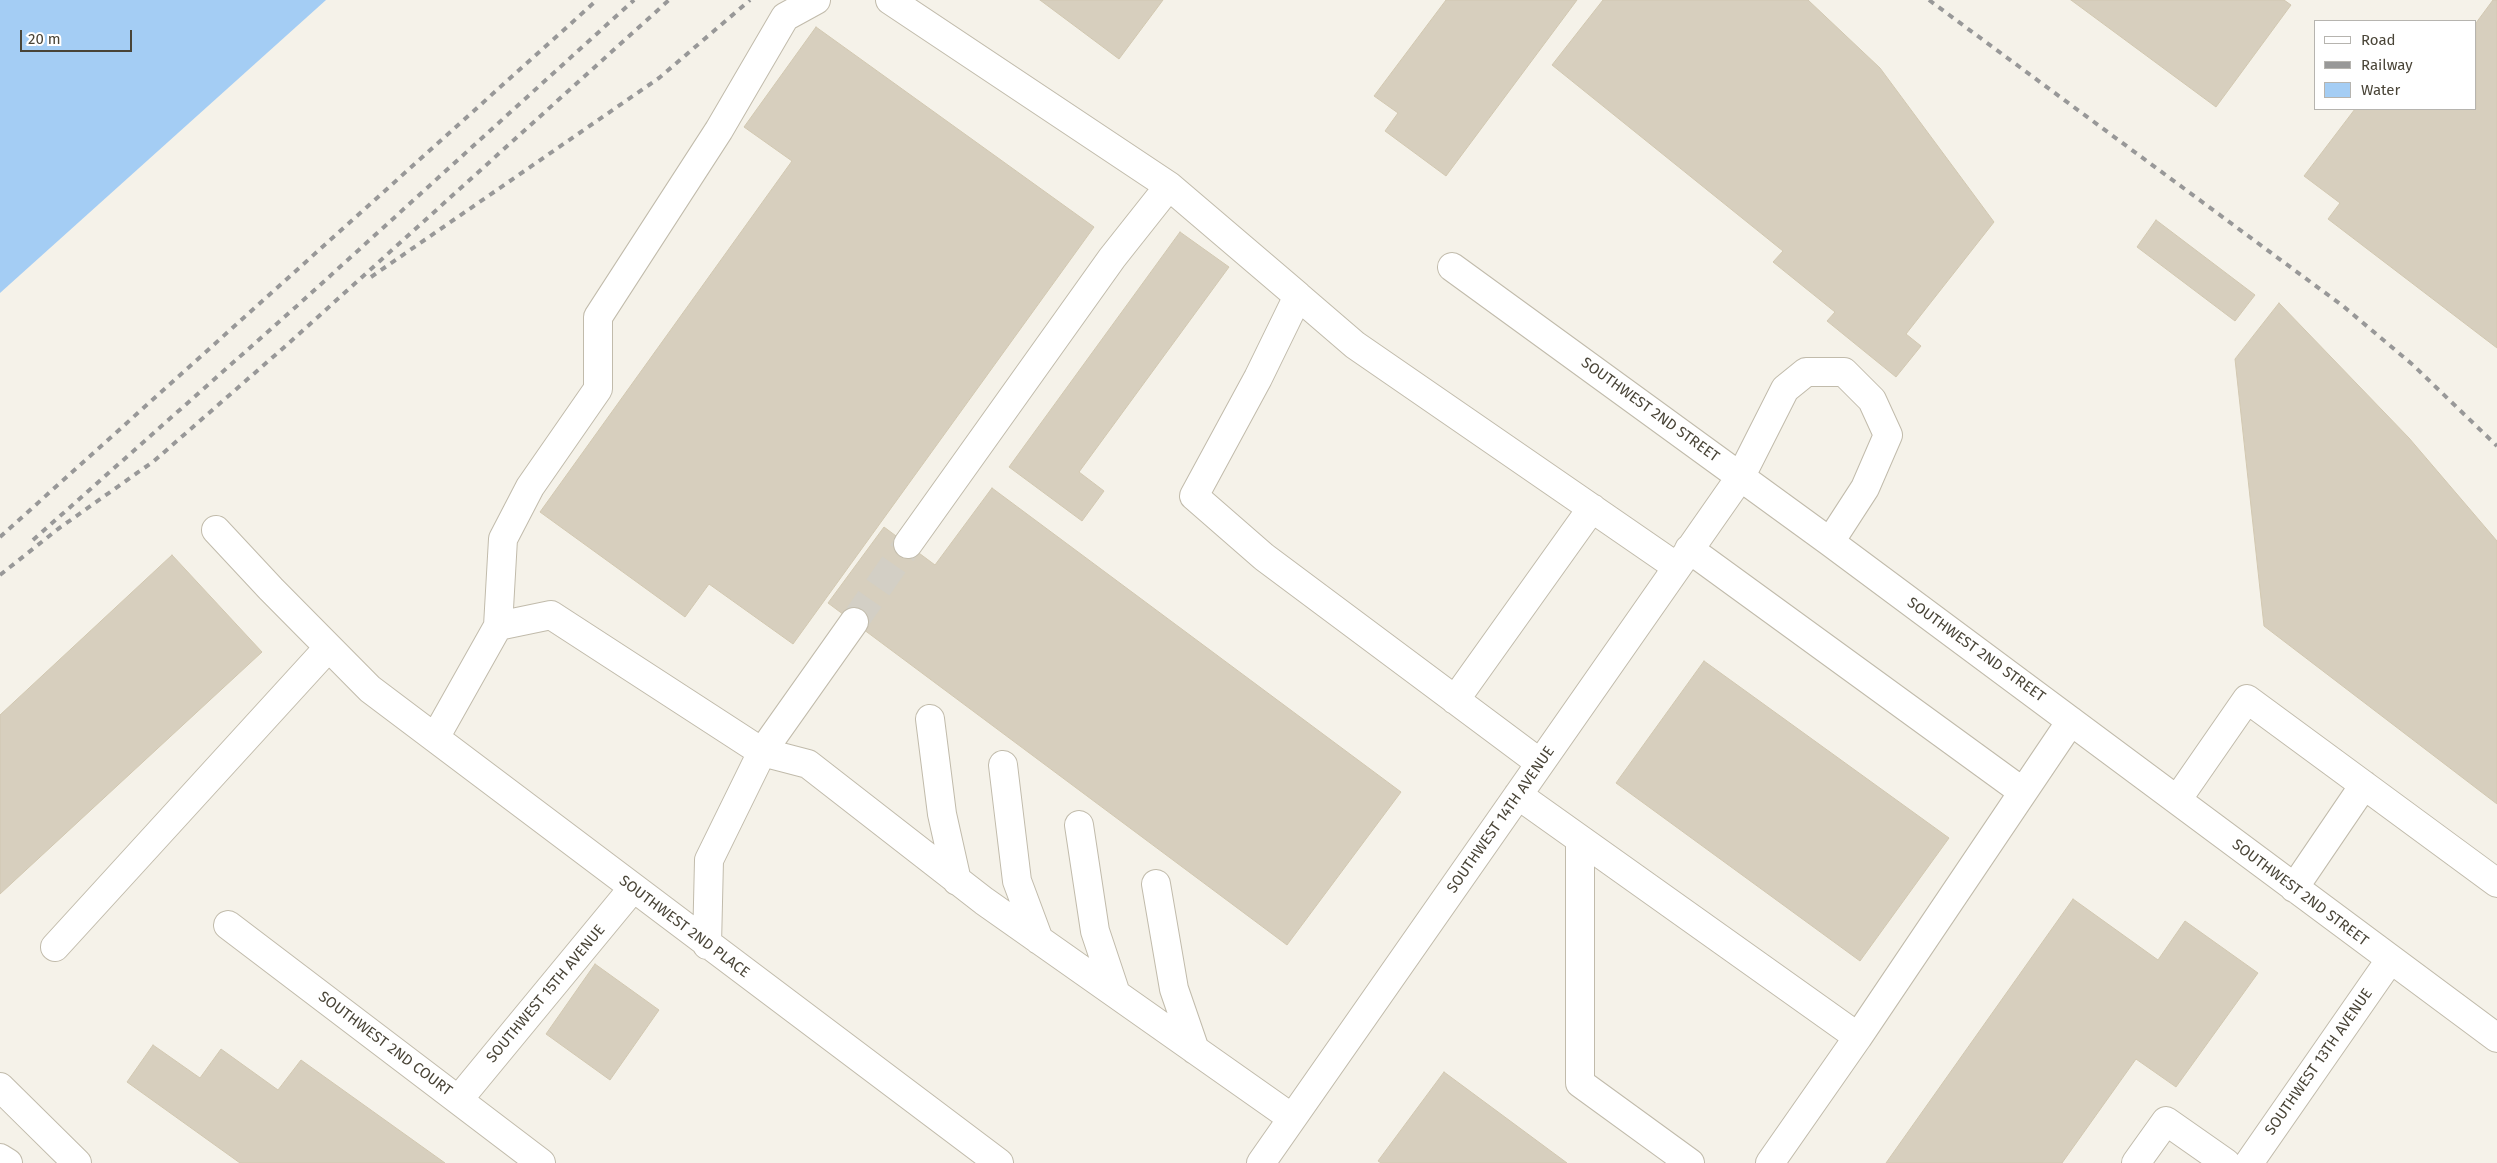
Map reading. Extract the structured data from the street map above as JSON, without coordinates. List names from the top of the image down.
{
  "streets": {
    "street": [
      "SOUTHWEST 2ND STREET",
      "SOUTHWEST 14TH AVENUE",
      "SOUTHWEST 2ND PLACE",
      "SOUTHWEST 15TH AVENUE",
      "SOUTHWEST 2ND COURT",
      "SOUTHWEST 13TH AVENUE"
    ]
  },
  "crossings": [
    ["SOUTHWEST 2ND STREET", "SOUTHWEST 14TH AVENUE"],
    ["SOUTHWEST 2ND STREET", "SOUTHWEST 13TH AVENUE"],
    ["SOUTHWEST 2ND PLACE", "SOUTHWEST 15TH AVENUE"],
    ["SOUTHWEST 15TH AVENUE", "SOUTHWEST 2ND COURT"]
  ],
  "legend": ["Road", "Railway", "Water"],
  "scale_bar": "20 m"
}
